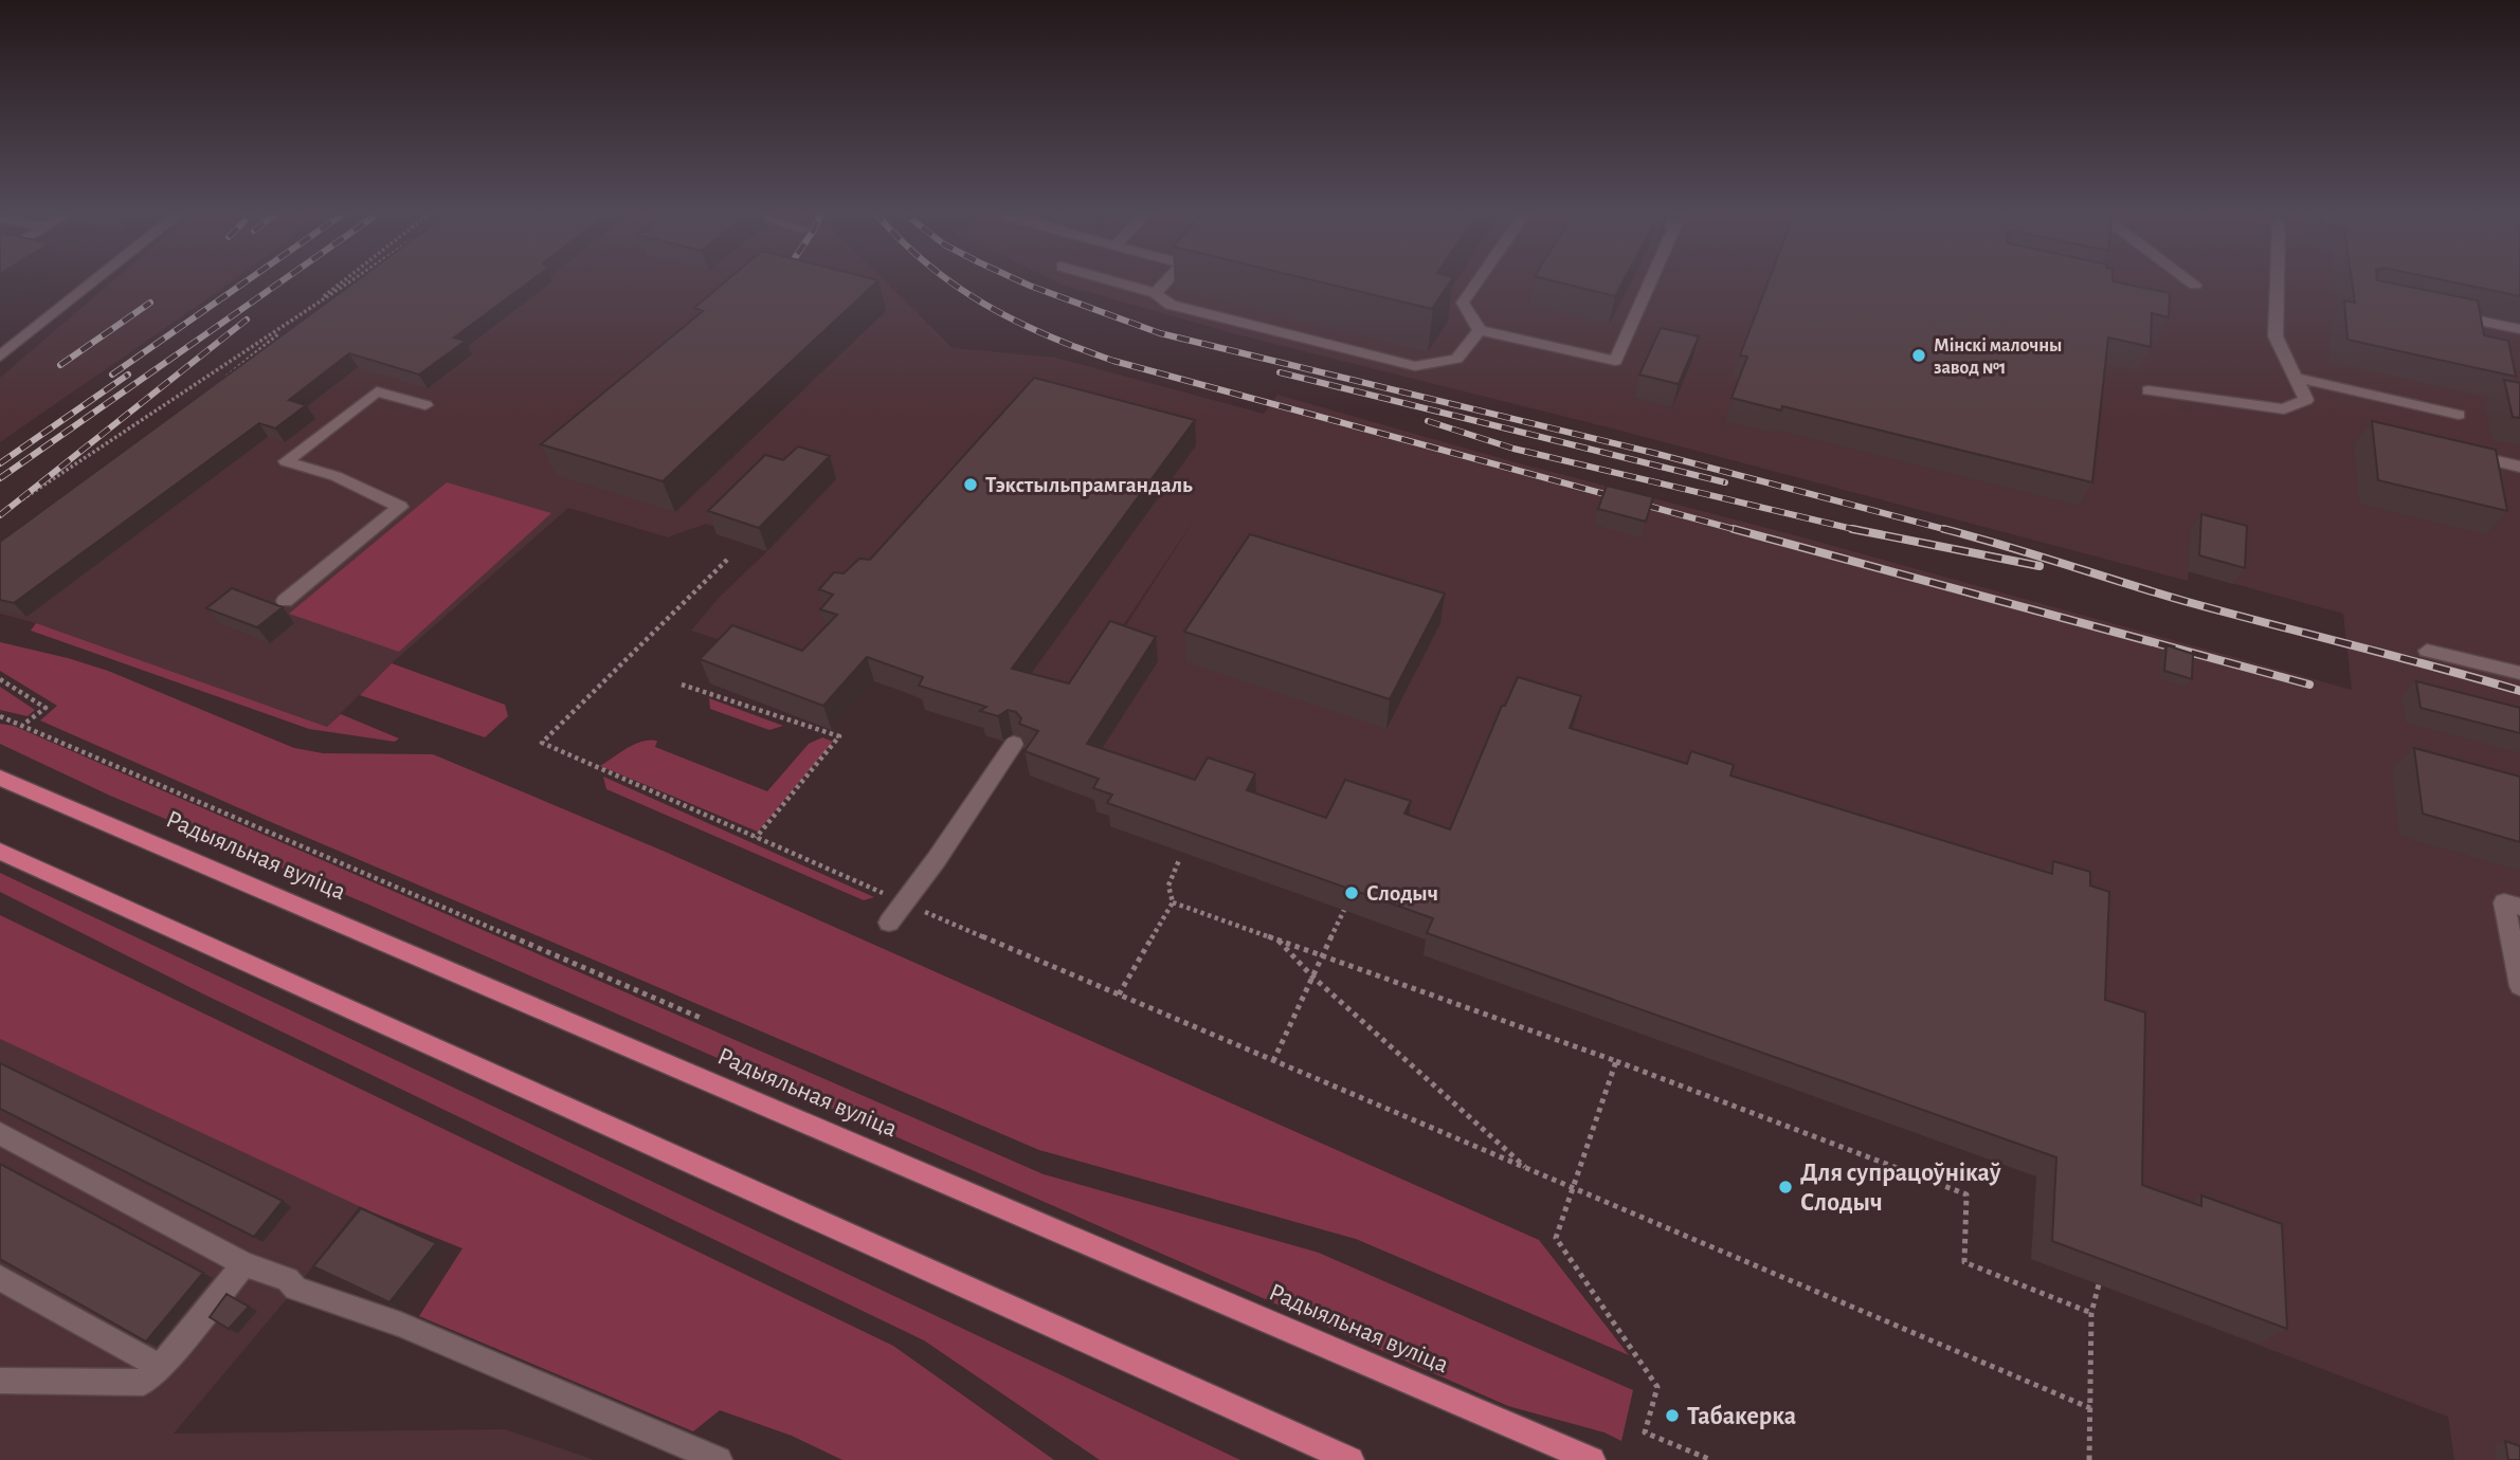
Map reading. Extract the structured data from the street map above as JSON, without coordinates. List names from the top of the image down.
{
  "streets": {
    "main road": ["Радыяльная вуліца"]
  },
  "places": [
    "Мінскі малочны завод №1",
    "Тэкстыльпрамгандаль",
    "Слодыч",
    "Для супрацоўнікаў Слодыч",
    "Табакерка"
  ]
}
